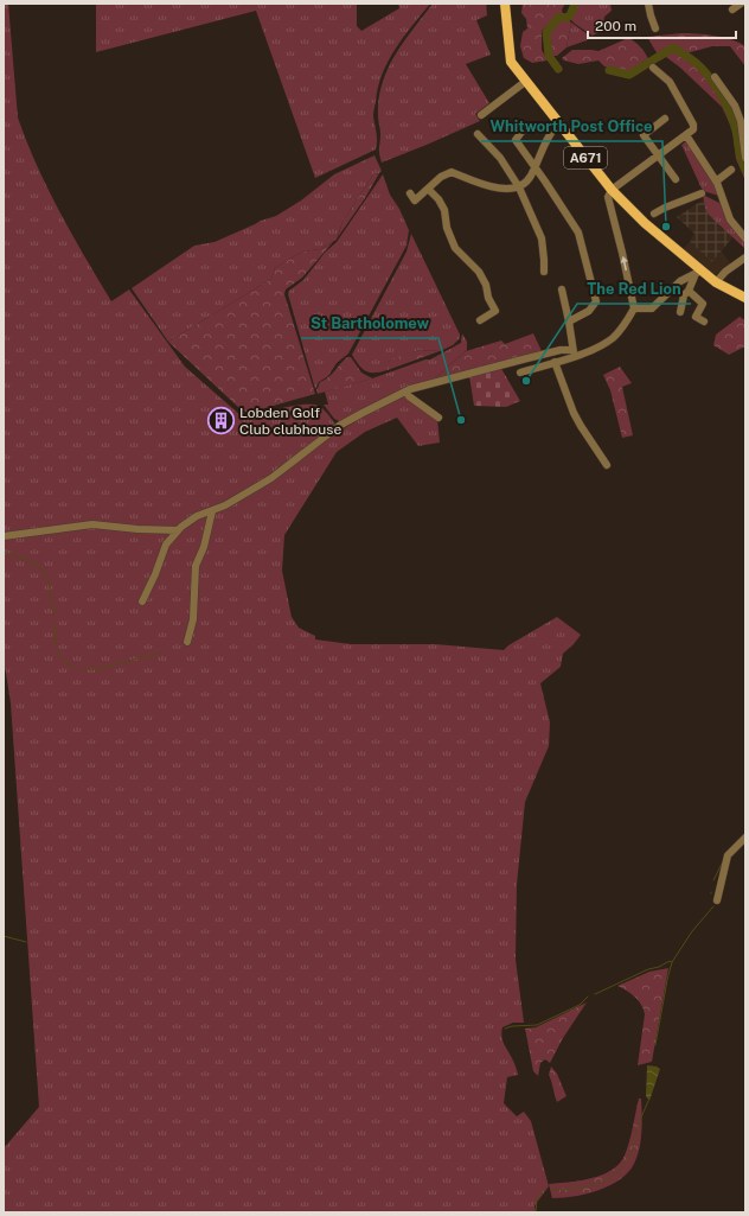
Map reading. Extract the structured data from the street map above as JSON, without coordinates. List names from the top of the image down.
{
  "streets": {
    "main road": ["A671"]
  },
  "places": {
    "other": ["Whitworth Post Office", "The Red Lion", "St Bartholomew"],
    "building": ["Lobden Golf Club clubhouse"]
  },
  "scale_bar": "200 m"
}
